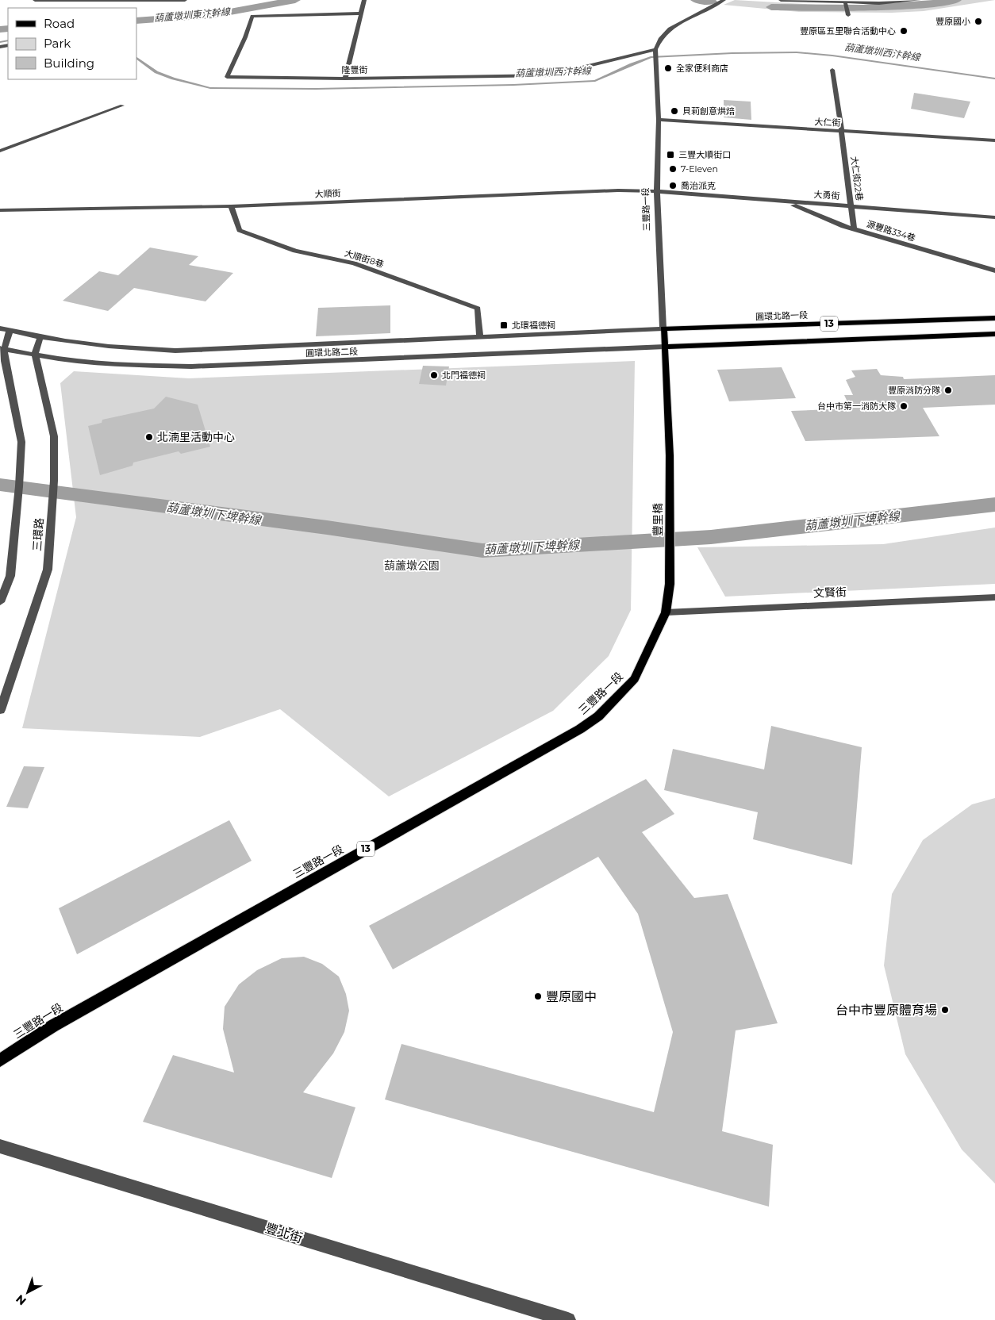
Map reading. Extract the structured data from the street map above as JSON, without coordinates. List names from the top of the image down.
{
  "streets": {
    "main road": [
      "三豐路一段",
      "圓環北路一段",
      "13",
      "豐里橋"
    ],
    "street": [
      "隆豐街",
      "大仁街",
      "大仁街22巷",
      "大順街",
      "大勇街",
      "源豐路334巷",
      "大順街8巷",
      "圓環北路二段",
      "三環路",
      "文賢街",
      "豐北街"
    ]
  },
  "crossings": [
    ["隆豐街", "三豐路一段"],
    ["大仁街", "大仁街22巷"],
    ["大仁街", "三豐路一段"],
    ["大仁街22巷", "大勇街"],
    ["大仁街22巷", "源豐路334巷"],
    ["大順街", "大勇街"],
    ["大順街", "三豐路一段"],
    ["大順街", "大順街8巷"],
    ["大勇街", "三豐路一段"],
    ["大勇街", "源豐路334巷"],
    ["三豐路一段", "圓環北路一段"],
    ["三豐路一段", "13"],
    ["三豐路一段", "圓環北路二段"],
    ["三豐路一段", "豐里橋"],
    ["三豐路一段", "文賢街"],
    ["大順街8巷", "圓環北路二段"],
    ["圓環北路一段", "圓環北路二段"],
    ["13", "圓環北路二段"],
    ["圓環北路二段", "三環路"]
  ],
  "water": ["葫蘆墩圳東汴幹線", "葫蘆燉圳西汴幹線", "葫蘆墩圳下埤幹線"],
  "parks": ["葫蘆墩公園"],
  "places": {
    "other": [
      "豐原國小",
      "豐原區五里聯合活動中心",
      "全家便利商店",
      "貝莉創意烘焙",
      "7-Eleven",
      "喬治派克",
      "北門福德祠",
      "豐原消防分隊",
      "台中市第一消防大隊",
      "北湳里活動中心",
      "豐原國中",
      "台中市豐原體育場"
    ],
    "transit": ["三豐大順街口", "北環福德祠"]
  },
  "legend": ["Road", "Park", "Building"],
  "north": "bottom left"
}
